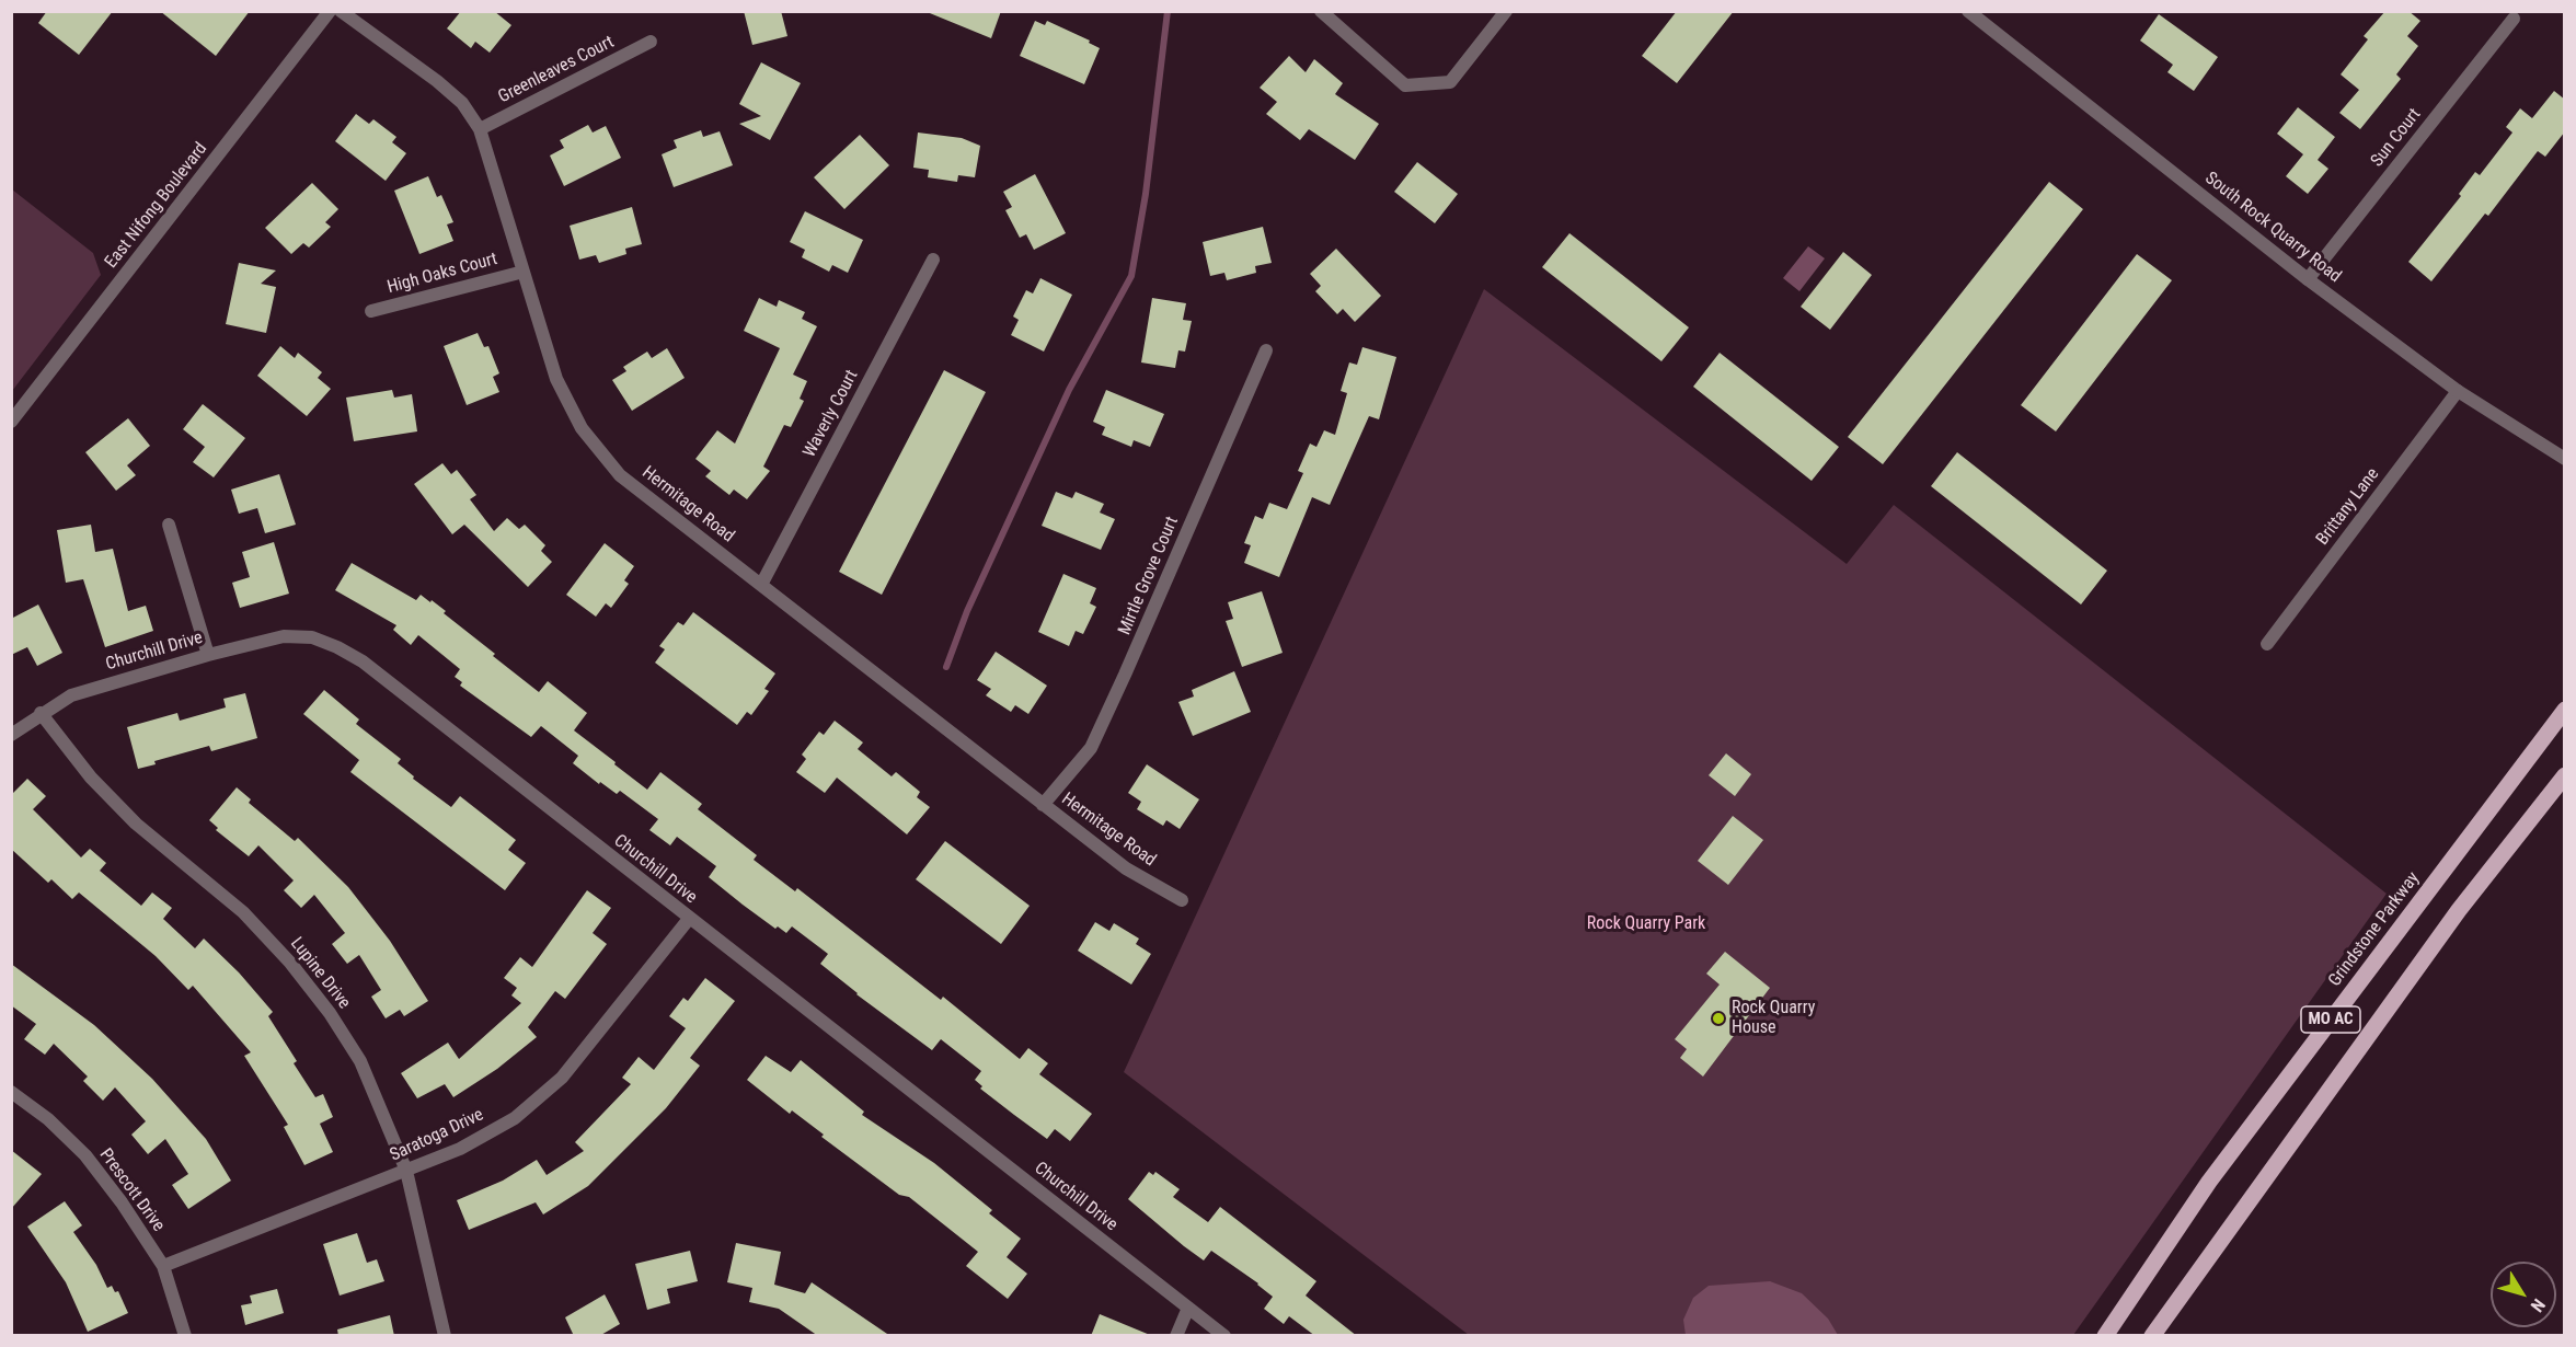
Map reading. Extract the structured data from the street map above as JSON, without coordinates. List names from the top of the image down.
{
  "streets": {
    "main road": ["Grindstone Parkway", "MO AC"],
    "street": [
      "Greenleaves Court",
      "Sun Court",
      "East Nifong Boulevard",
      "South Rock Quarry Road",
      "High Oaks Court",
      "Waverly Court",
      "Hermitage Road",
      "Brittany Lane",
      "Mirtle Grove Court",
      "Churchill Drive",
      "Lupine Drive",
      "Saratoga Drive",
      "Prescott Drive"
    ]
  },
  "crossings": [
    ["Greenleaves Court", "Hermitage Road"],
    ["Sun Court", "South Rock Quarry Road"],
    ["South Rock Quarry Road", "Brittany Lane"],
    ["High Oaks Court", "Hermitage Road"],
    ["Waverly Court", "Hermitage Road"],
    ["Hermitage Road", "Mirtle Grove Court"],
    ["Churchill Drive", "Lupine Drive"],
    ["Churchill Drive", "Saratoga Drive"],
    ["Lupine Drive", "Saratoga Drive"],
    ["Saratoga Drive", "Prescott Drive"]
  ],
  "parks": ["Rock Quarry Park"],
  "places": ["Rock Quarry House"],
  "north": "bottom right"
}
